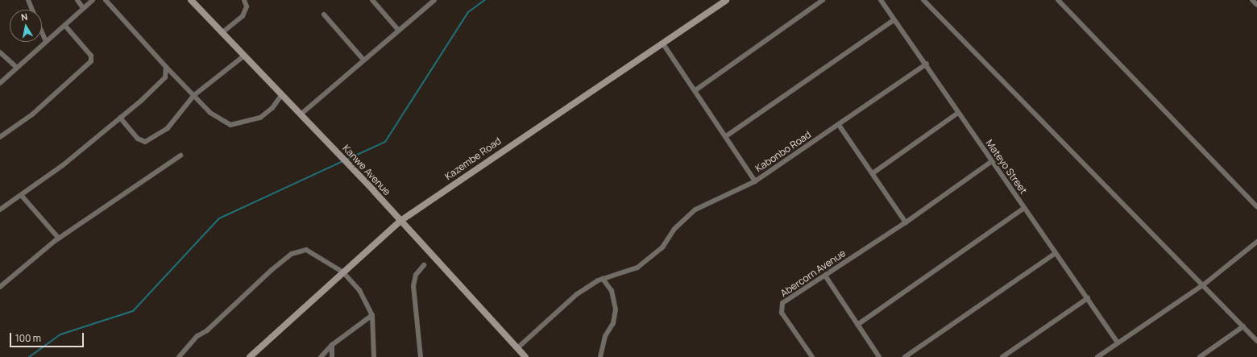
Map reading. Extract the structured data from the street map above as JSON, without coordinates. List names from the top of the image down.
{
  "streets": {
    "main road": ["Kazembe Road", "Kanwe Avenue"],
    "street": ["Kabonbo Road", "Mateyo Street", "Abercorn Avenue"]
  },
  "crossings": [
    ["Kabonbo Road", "Kazembe Road"],
    ["Kabonbo Road", "Mateyo Street"],
    ["Kazembe Road", "Kanwe Avenue"],
    ["Mateyo Street", "Abercorn Avenue"]
  ],
  "scale_bar": "100 m",
  "north": "top"
}
